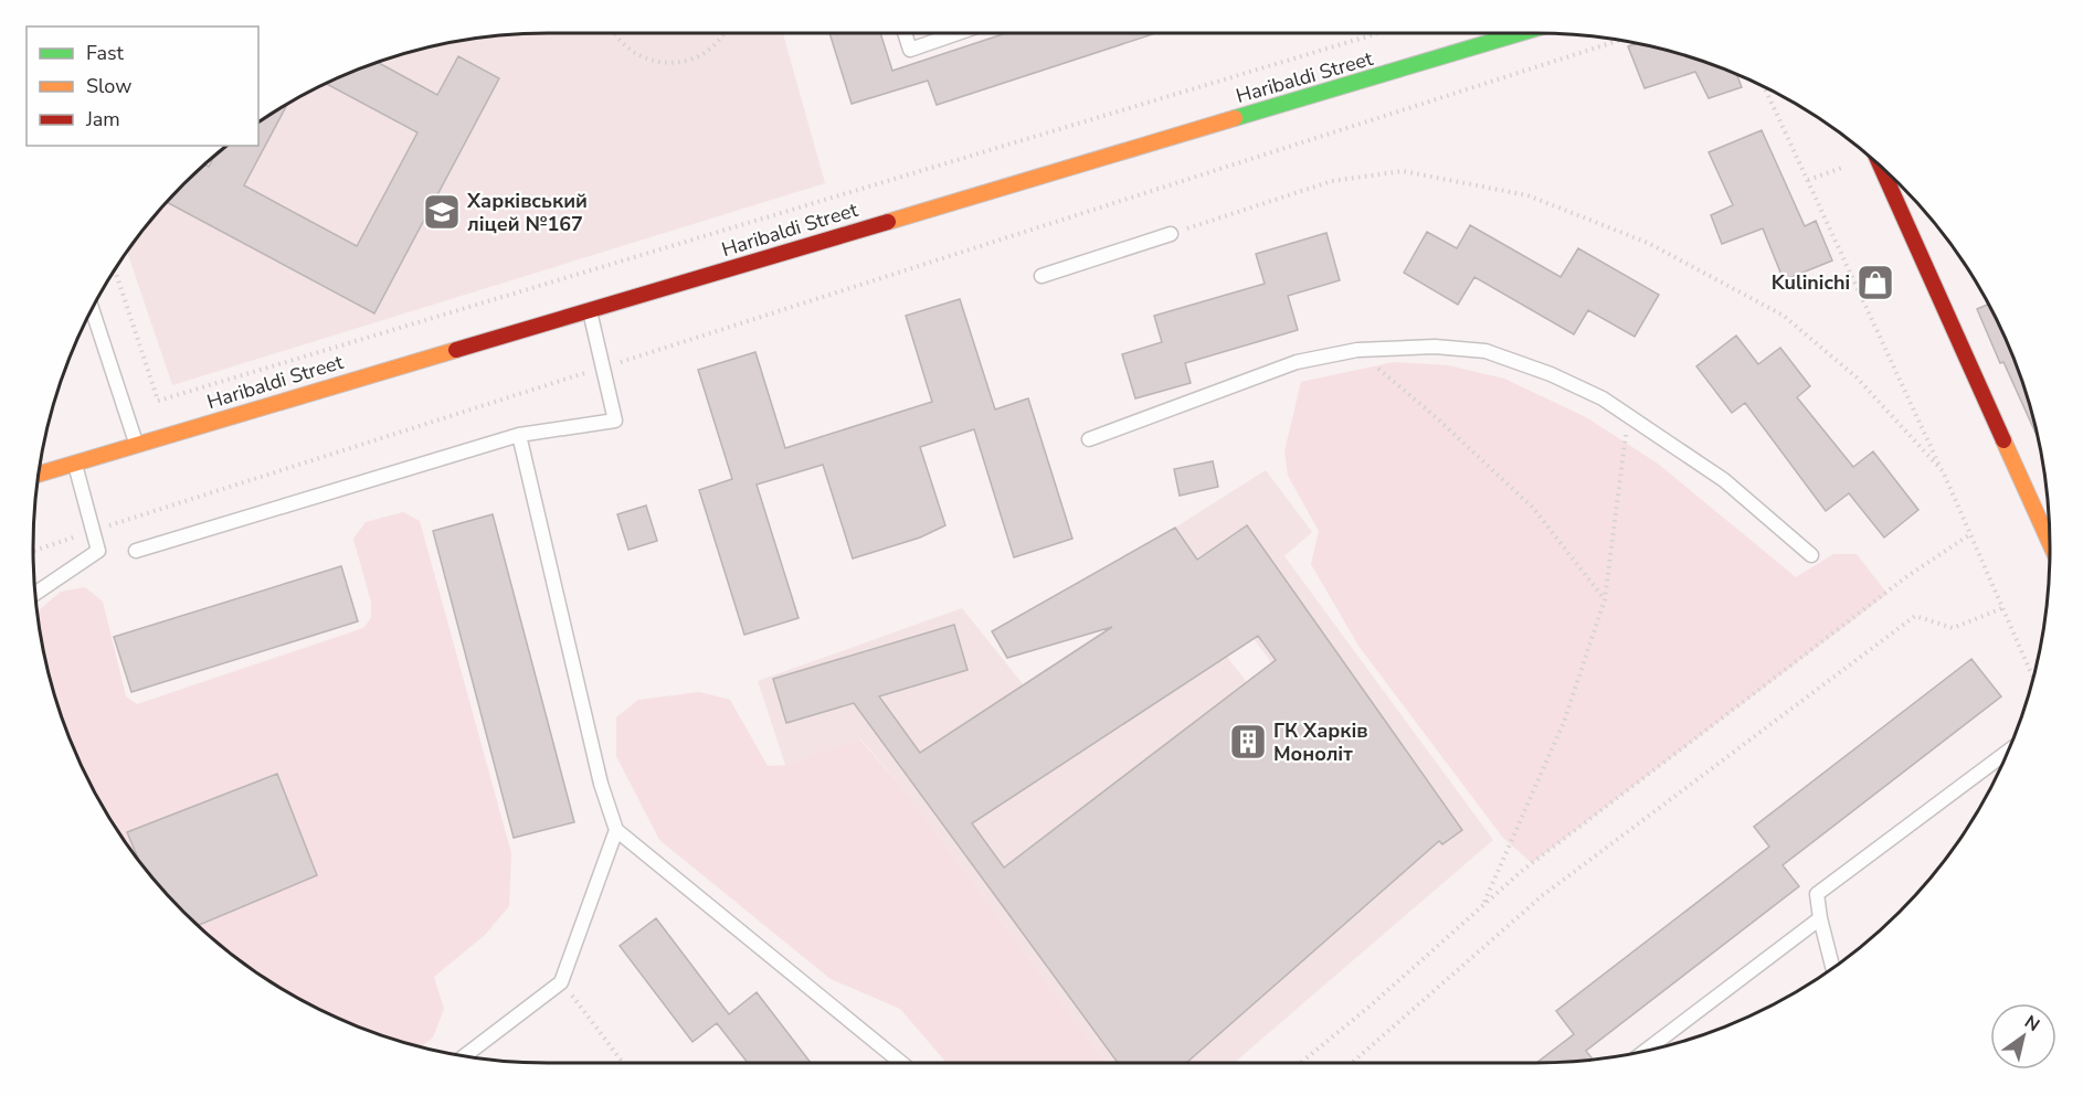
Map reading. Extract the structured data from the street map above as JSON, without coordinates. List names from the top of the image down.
{
  "streets": {
    "street": ["Haribaldi Street"]
  },
  "places": {
    "school or university": ["Харківський ліцей №167"],
    "shop": ["Kulinichi"],
    "building": ["ГК Харків Моноліт"]
  },
  "legend": ["Fast", "Slow", "Jam"],
  "north": "top right"
}
